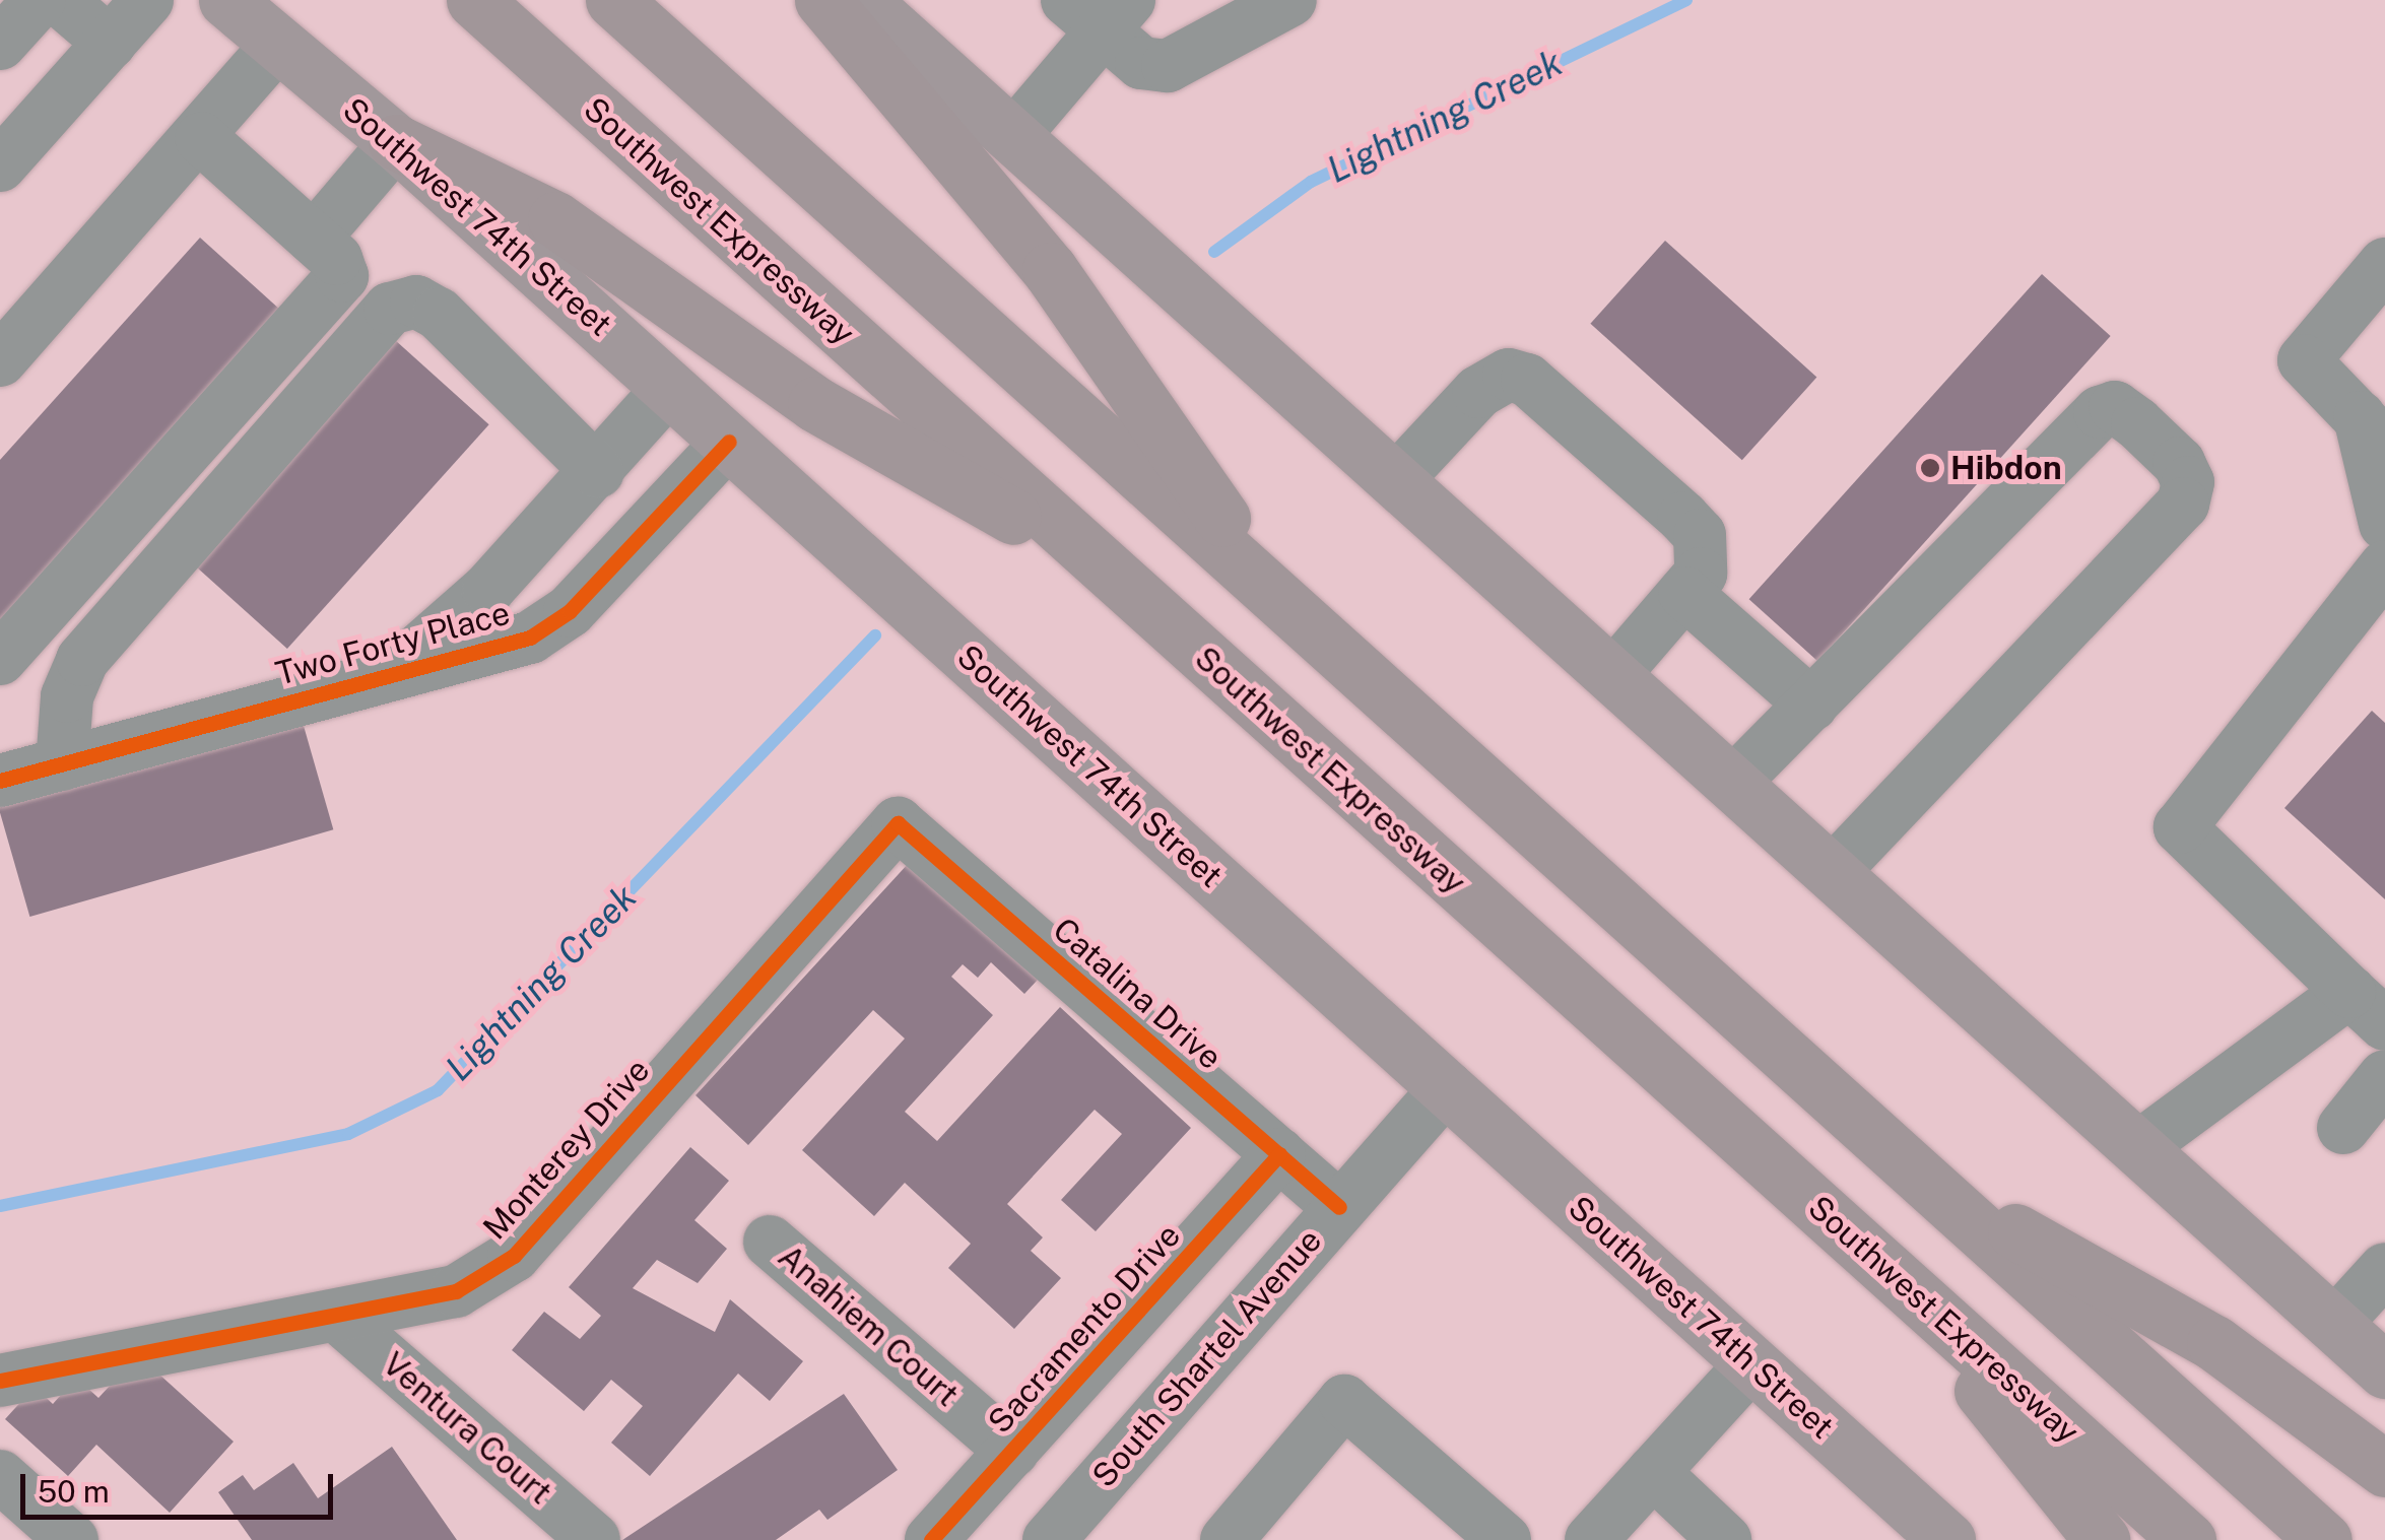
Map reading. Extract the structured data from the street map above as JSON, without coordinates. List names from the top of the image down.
{
  "streets": {
    "highway": ["Southwest Expressway"],
    "main road": ["Southwest 74th Street"],
    "street": [
      "Two Forty Place",
      "Catalina Drive",
      "Monterey Drive",
      "Anahiem Court",
      "Sacramento Drive",
      "South Shartel Avenue",
      "Ventura Court"
    ]
  },
  "crossings": [
    ["Southwest 74th Street", "Two Forty Place"],
    ["Southwest 74th Street", "South Shartel Avenue"],
    ["Catalina Drive", "Monterey Drive"],
    ["Catalina Drive", "Sacramento Drive"],
    ["Catalina Drive", "South Shartel Avenue"],
    ["Monterey Drive", "Ventura Court"],
    ["Anahiem Court", "Sacramento Drive"]
  ],
  "water": ["Lightning Creek"],
  "places": ["Hibdon"],
  "scale_bar": "50 m"
}
